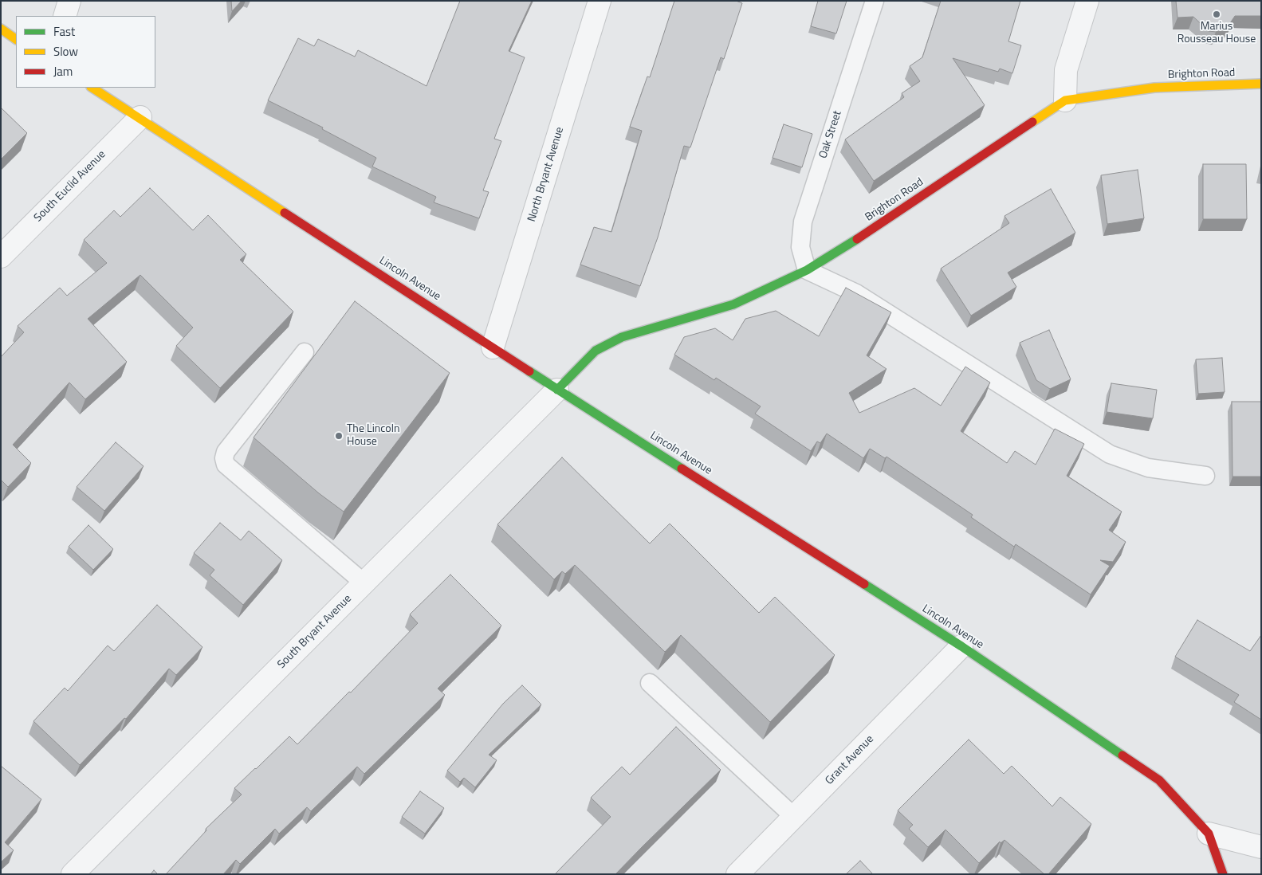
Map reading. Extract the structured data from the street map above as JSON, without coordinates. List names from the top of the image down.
{
  "streets": {
    "street": [
      "Brighton Road",
      "North Bryant Avenue",
      "South Euclid Avenue",
      "Lincoln Avenue",
      "South Bryant Avenue",
      "Grant Avenue"
    ],
    "lane": ["Oak Street"]
  },
  "crossings": [
    ["Brighton Road", "Oak Street"],
    ["Brighton Road", "Lincoln Avenue"],
    ["Brighton Road", "South Bryant Avenue"],
    ["North Bryant Avenue", "Lincoln Avenue"],
    ["South Euclid Avenue", "Lincoln Avenue"],
    ["Lincoln Avenue", "South Bryant Avenue"],
    ["Lincoln Avenue", "Grant Avenue"]
  ],
  "places": ["Marius Rousseau House", "The Lincoln House"],
  "legend": ["Fast", "Slow", "Jam"]
}
